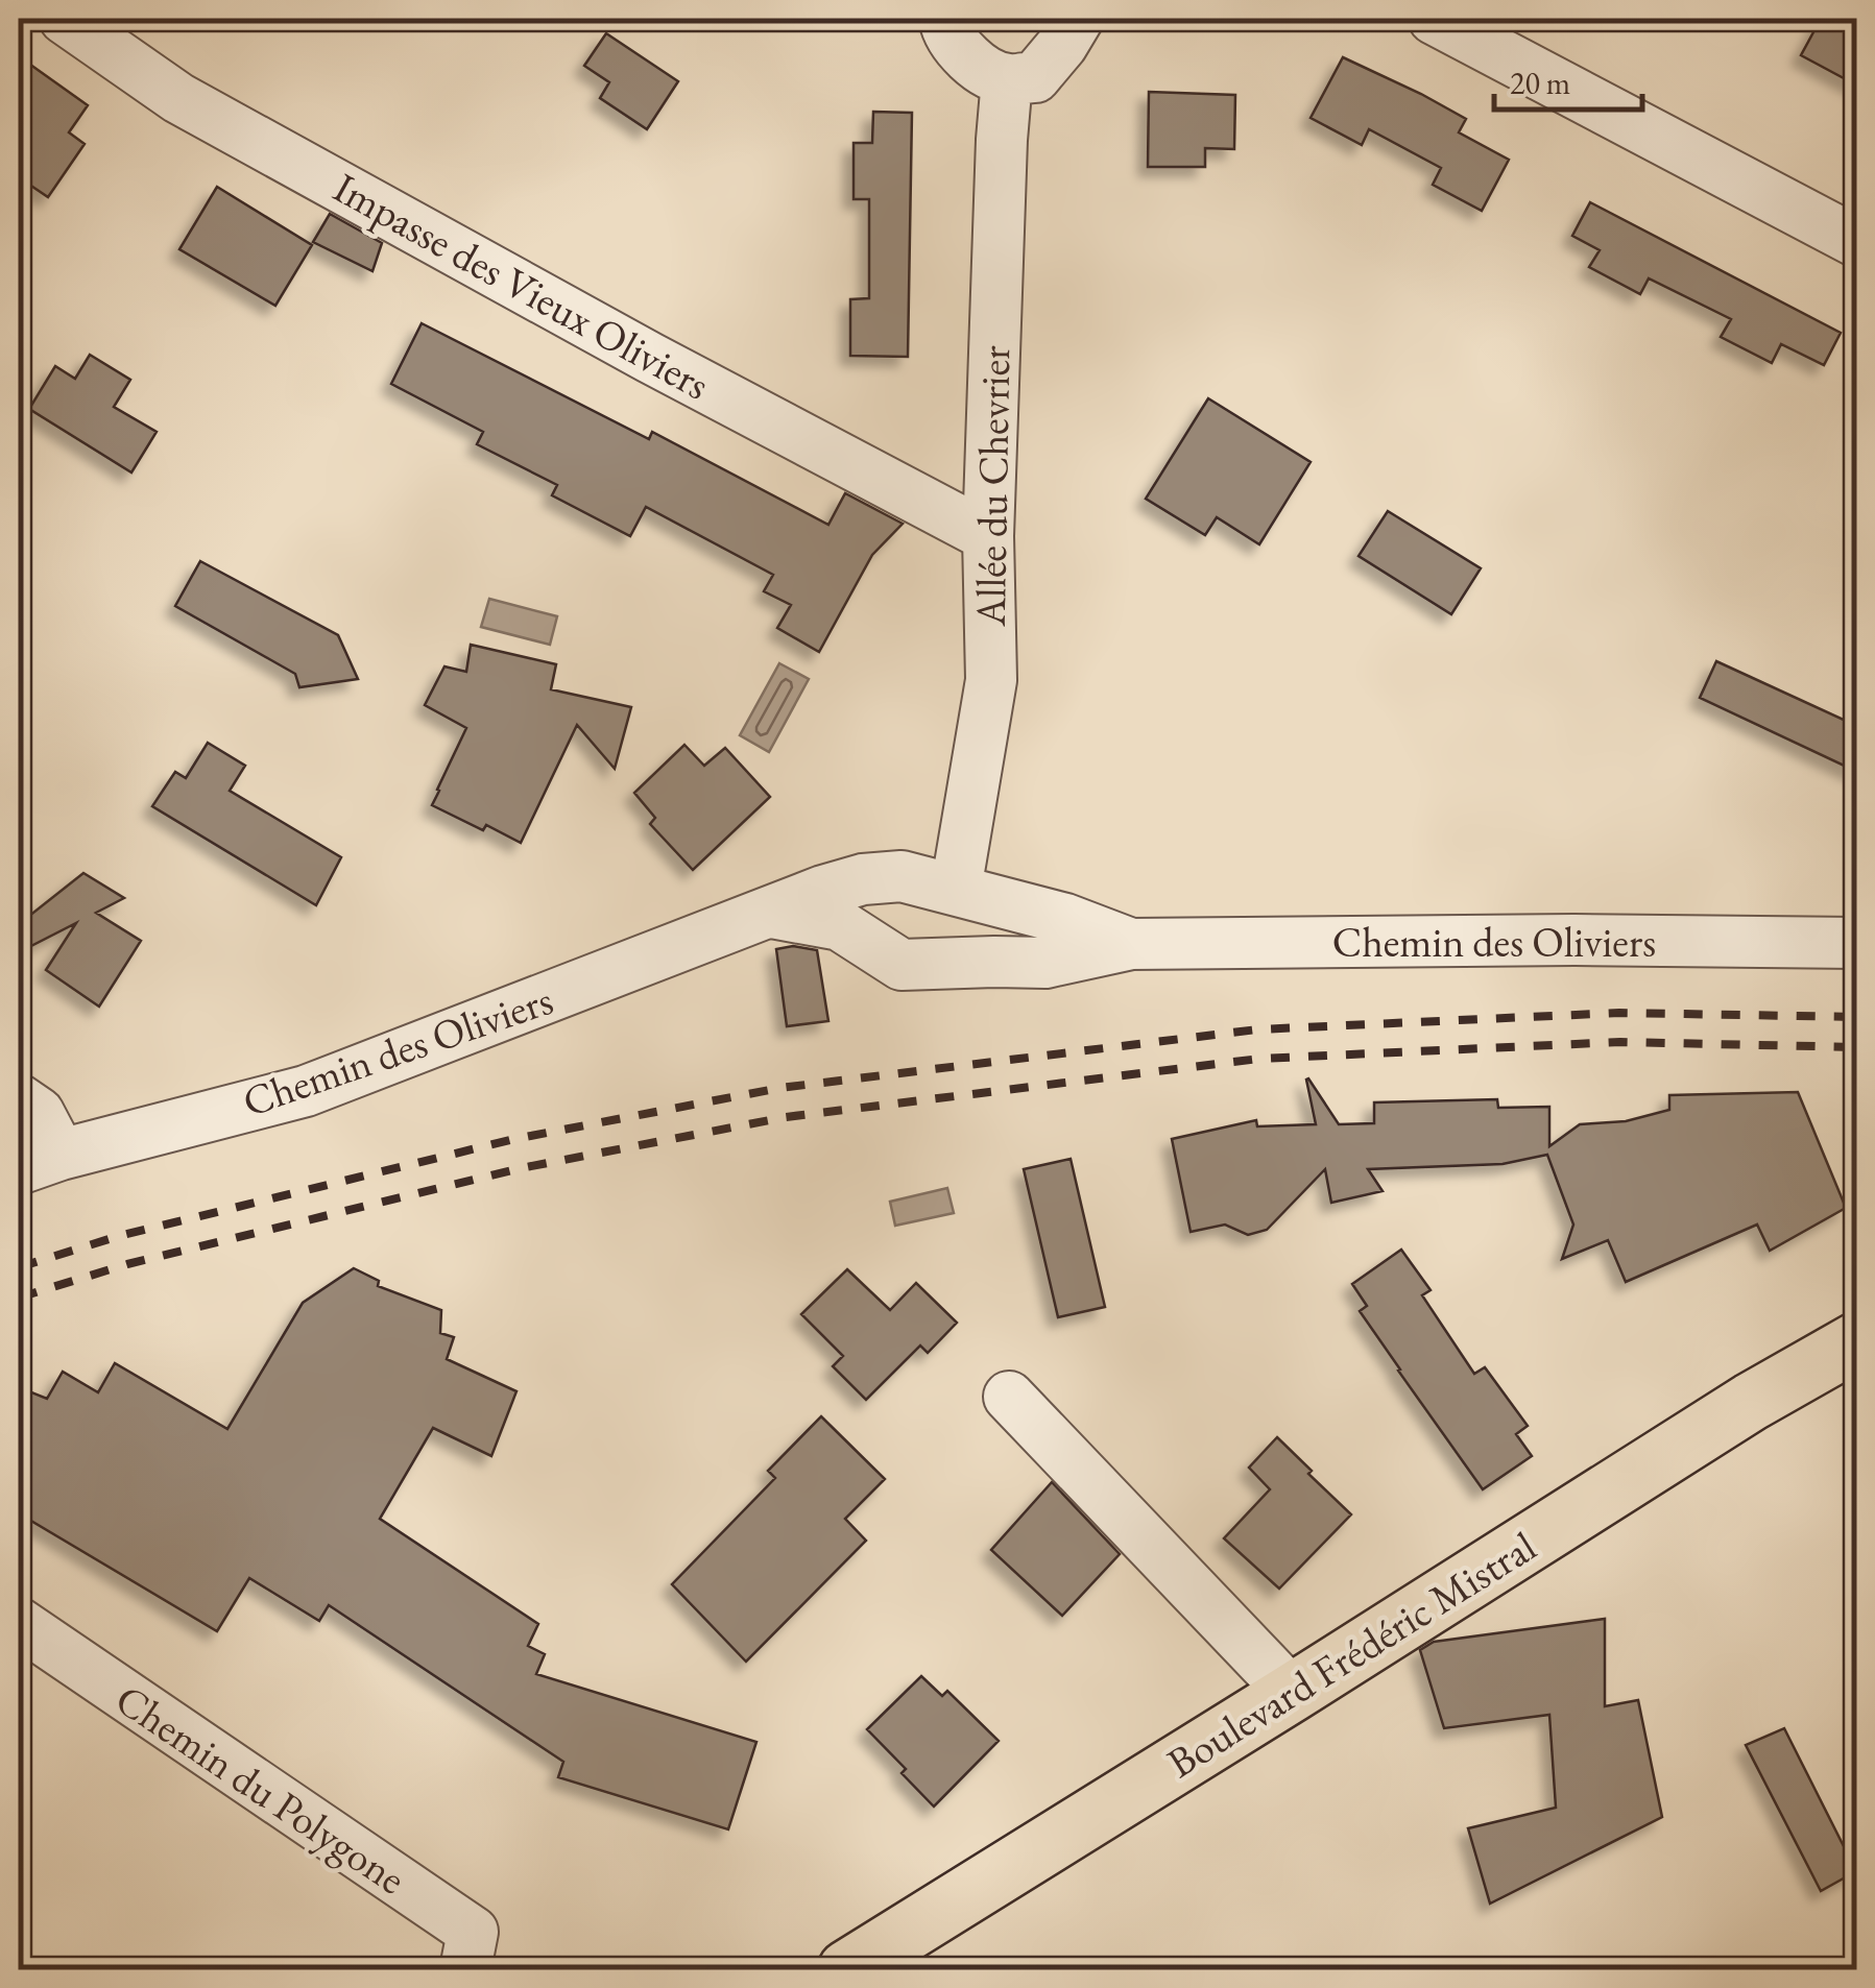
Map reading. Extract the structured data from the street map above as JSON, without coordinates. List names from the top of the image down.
{
  "streets": {
    "main road": ["Boulevard Frédéric Mistral"],
    "street": [
      "Impasse des Vieux Oliviers",
      "Allée du Chevrier",
      "Chemin des Oliviers",
      "Chemin du Polygone"
    ]
  },
  "crossings": [
    ["Impasse des Vieux Oliviers", "Allée du Chevrier"],
    ["Allée du Chevrier", "Chemin des Oliviers"]
  ],
  "scale_bar": "20 m"
}
